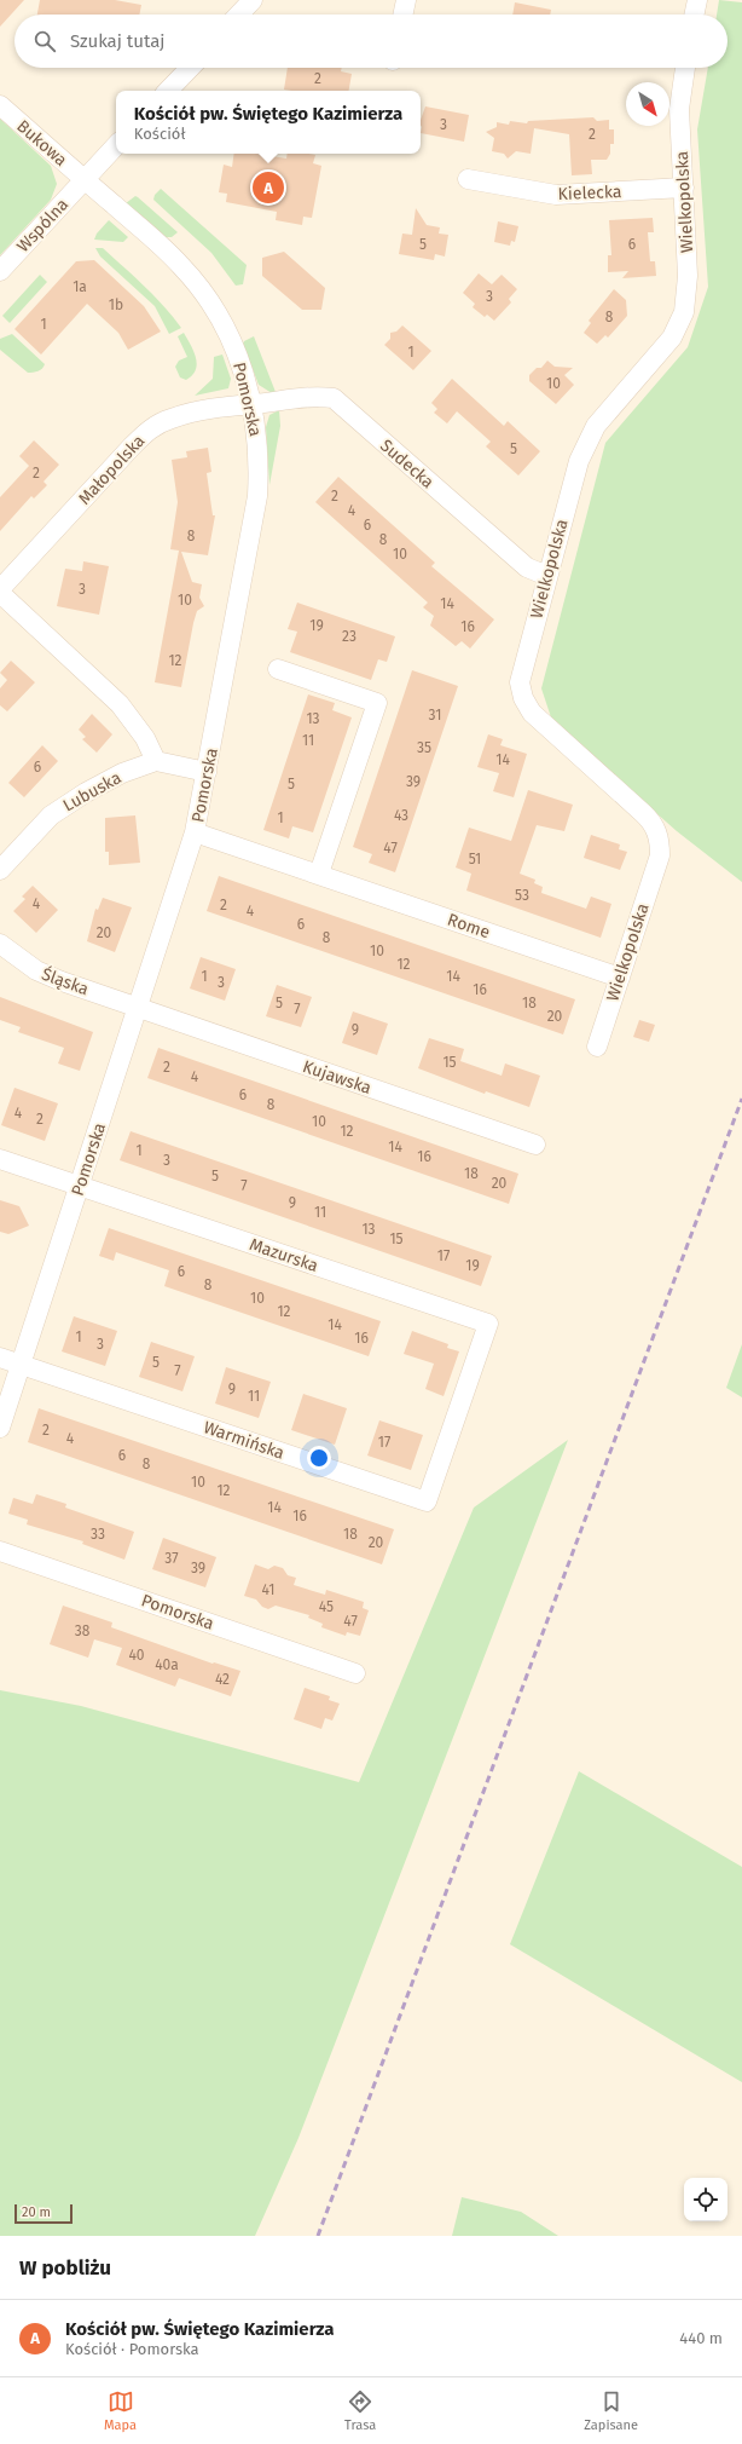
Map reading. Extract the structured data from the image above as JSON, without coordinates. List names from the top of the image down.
{
  "streets": {
    "street": [
      "Bukowa",
      "Kielecka",
      "Wielkopolska",
      "Wspólna",
      "Pomorska",
      "Sudecka",
      "Małopolska",
      "Lubuska",
      "Rome",
      "Śląska",
      "Kujawska",
      "Mazurska",
      "Warmińska"
    ]
  },
  "crossings": [
    ["Bukowa", "Wspólna"],
    ["Bukowa", "Pomorska"],
    ["Kielecka", "Wielkopolska"],
    ["Wielkopolska", "Sudecka"],
    ["Wielkopolska", "Rome"],
    ["Wspólna", "Pomorska"],
    ["Pomorska", "Sudecka"],
    ["Pomorska", "Małopolska"],
    ["Pomorska", "Lubuska"],
    ["Pomorska", "Rome"],
    ["Pomorska", "Śląska"],
    ["Pomorska", "Kujawska"],
    ["Pomorska", "Mazurska"],
    ["Pomorska", "Warmińska"],
    ["Sudecka", "Małopolska"],
    ["Małopolska", "Lubuska"],
    ["Śląska", "Kujawska"],
    ["Mazurska", "Warmińska"]
  ],
  "house_numbers": [
    "2",
    "3",
    "2",
    "5",
    "6",
    "1a",
    "3",
    "1b",
    "8",
    "1",
    "1",
    "10",
    "5",
    "2",
    "2",
    "4",
    "6",
    "8",
    "8",
    "10",
    "3",
    "10",
    "14",
    "19",
    "16",
    "23",
    "12",
    "31",
    "13",
    "11",
    "35",
    "14",
    "6",
    "39",
    "5",
    "43",
    "1",
    "47",
    "51",
    "53",
    "4",
    "2",
    "4",
    "6",
    "20",
    "8",
    "10",
    "12",
    "1",
    "14",
    "3",
    "16",
    "5",
    "18",
    "7",
    "20",
    "9",
    "15",
    "2",
    "4",
    "6",
    "8",
    "4",
    "2",
    "10",
    "12",
    "14",
    "1",
    "16",
    "3",
    "18",
    "5",
    "20",
    "7",
    "9",
    "11",
    "13",
    "15",
    "17",
    "19",
    "6",
    "8",
    "10",
    "12",
    "14",
    "1",
    "16",
    "3",
    "5",
    "7",
    "9",
    "11",
    "2",
    "4",
    "17",
    "6",
    "8",
    "10",
    "12",
    "14",
    "16",
    "33",
    "18",
    "20",
    "37",
    "39",
    "41",
    "45",
    "47",
    "38",
    "40",
    "40a",
    "42"
  ],
  "scale_bar": "20 m",
  "north": "bottom right",
  "page": {
    "search": "Szukaj tutaj",
    "popup": ["Kościół pw. Świętego Kazimierza", "Kościół"],
    "pins": "A",
    "scale": "20 m",
    "heading": "W pobliżu",
    "list": [
      {
        "mark": "A",
        "name": "Kościół pw. Świętego Kazimierza",
        "note": "Kościół · Pomorska",
        "value": "440 m"
      }
    ],
    "nav": ["Mapa", "Trasa", "Zapisane"]
  }
}
